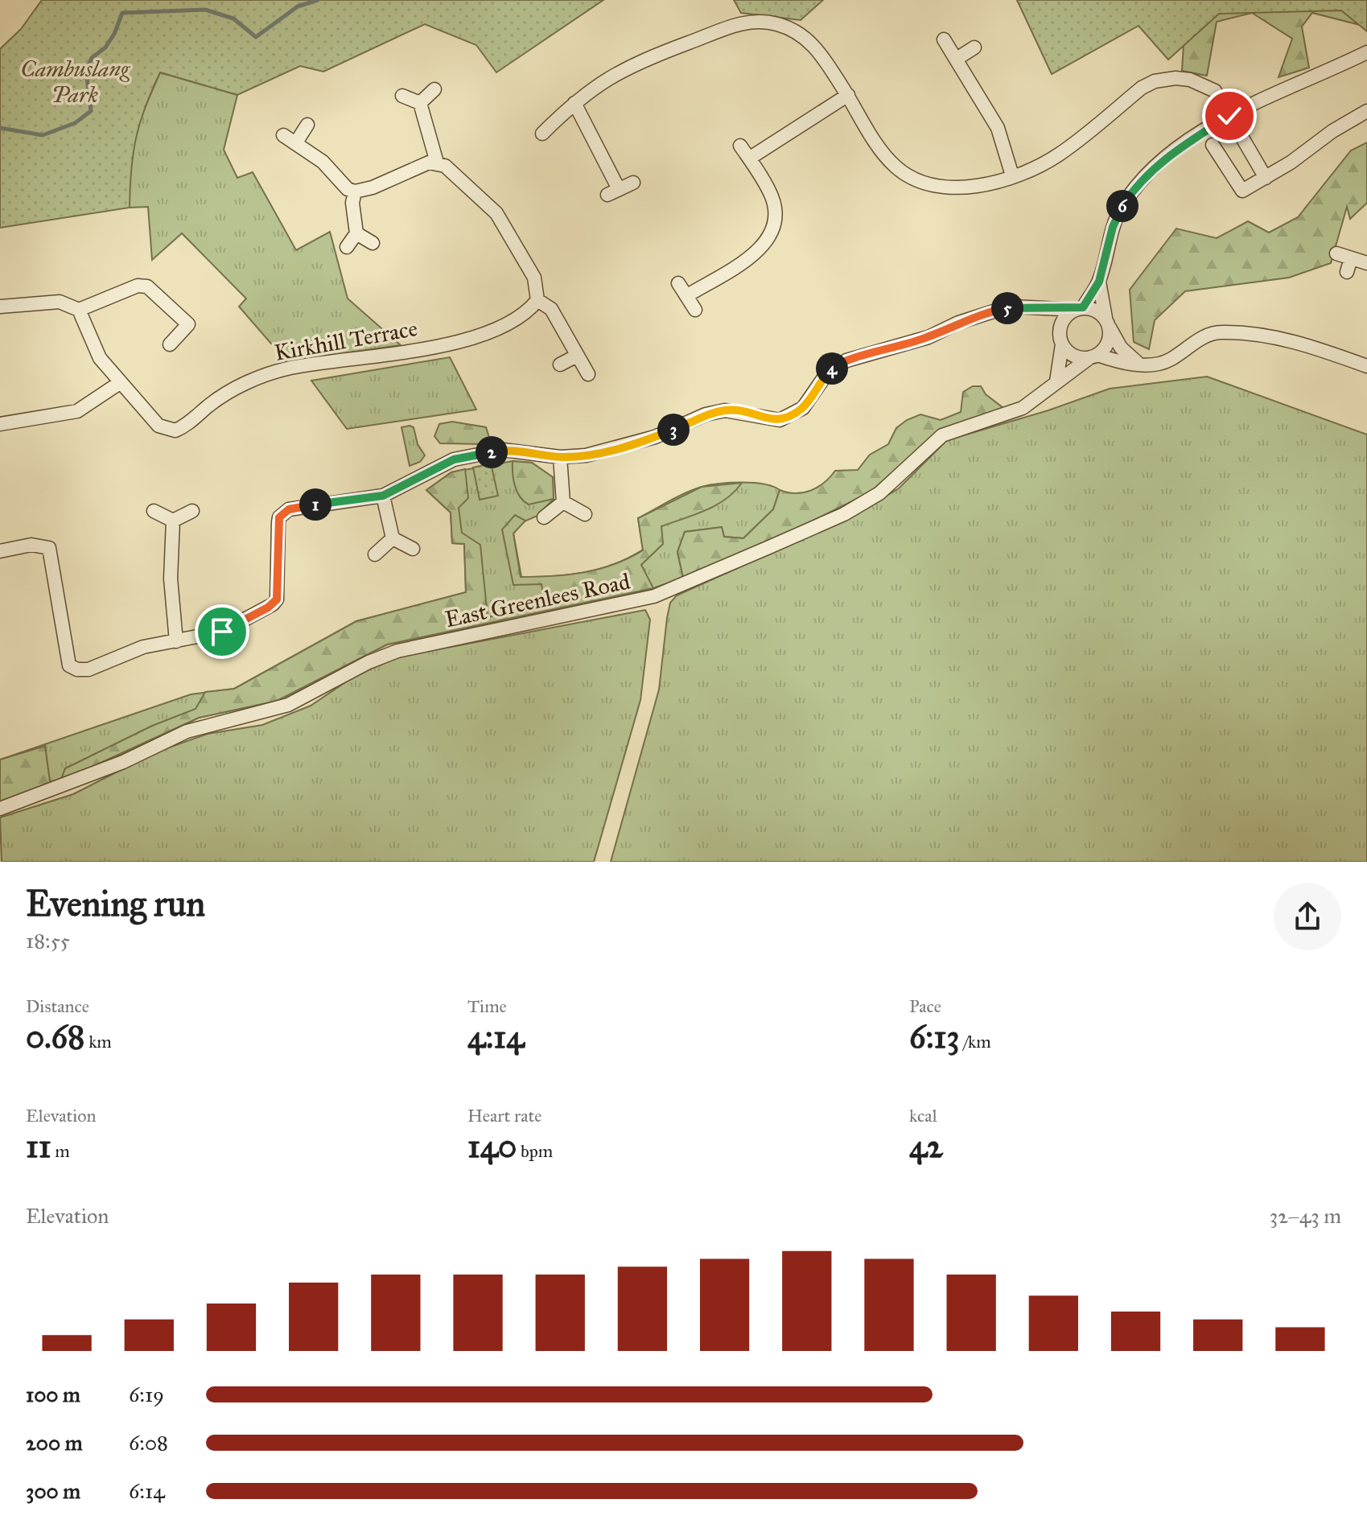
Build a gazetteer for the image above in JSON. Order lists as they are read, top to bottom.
{
  "streets": {
    "street": ["Kirkhill Terrace", "East Greenlees Road"]
  },
  "parks": ["Cambuslang Park"],
  "page": {
    "pins": [
      "6",
      "5",
      "4",
      "3",
      "2",
      "1"
    ],
    "heading": ["Evening run", "18:55"],
    "stats": [
      ["Distance", "0.68 km"],
      ["Time", "4:14"],
      ["Pace", "6:13 /km"],
      ["Elevation", "11 m"],
      ["Heart rate", "140 bpm"],
      ["kcal", "42"]
    ],
    "chart": ["Elevation", "32–43 m"],
    "list": [
      {
        "name": "100 m",
        "note": "6:19"
      },
      {
        "name": "200 m",
        "note": "6:08"
      },
      {
        "name": "300 m",
        "note": "6:14"
      }
    ]
  }
}
